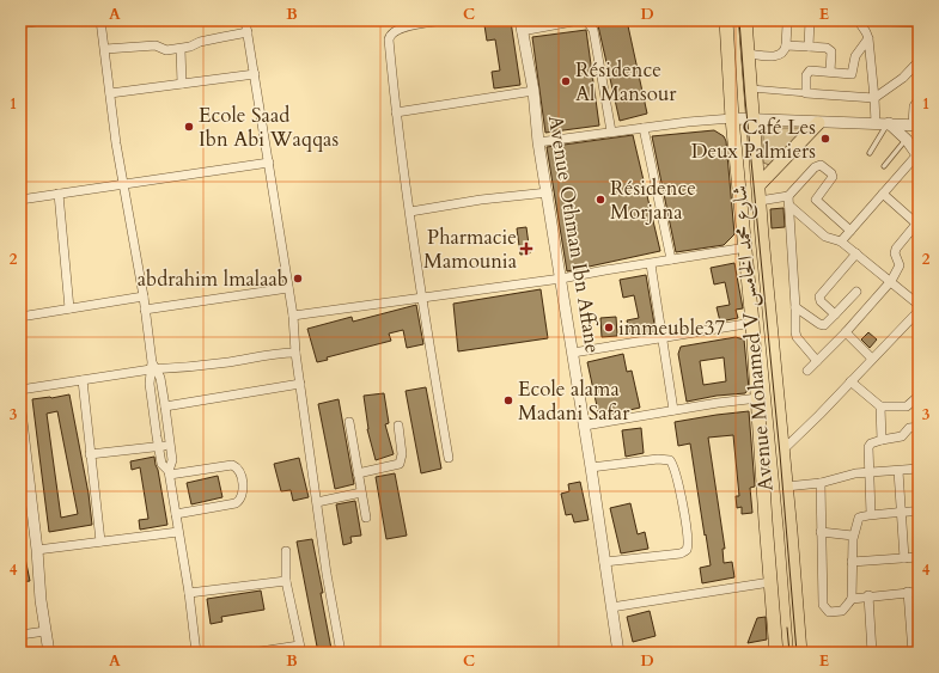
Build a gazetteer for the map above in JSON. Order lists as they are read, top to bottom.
{
  "streets": {
    "main road": ["Avenue Mohamed V شارع محمد الخامس"],
    "street": ["Avenue Othman Ibn Affane"]
  },
  "places": {
    "other": [
      "Résidence Al Mansour",
      "Ecole Saad Ibn Abi Waqqas",
      "Café Les Deux Palmiers",
      "Résidence Morjana",
      "abdrahim lmalaab",
      "immeuble37",
      "Ecole alama Madani Safar"
    ],
    "health": ["Pharmacie Mamounia"]
  },
  "grid": {
    "columns": [
      "A",
      "B",
      "C",
      "D",
      "E"
    ],
    "rows": [
      "1",
      "2",
      "3",
      "4"
    ]
  }
}
